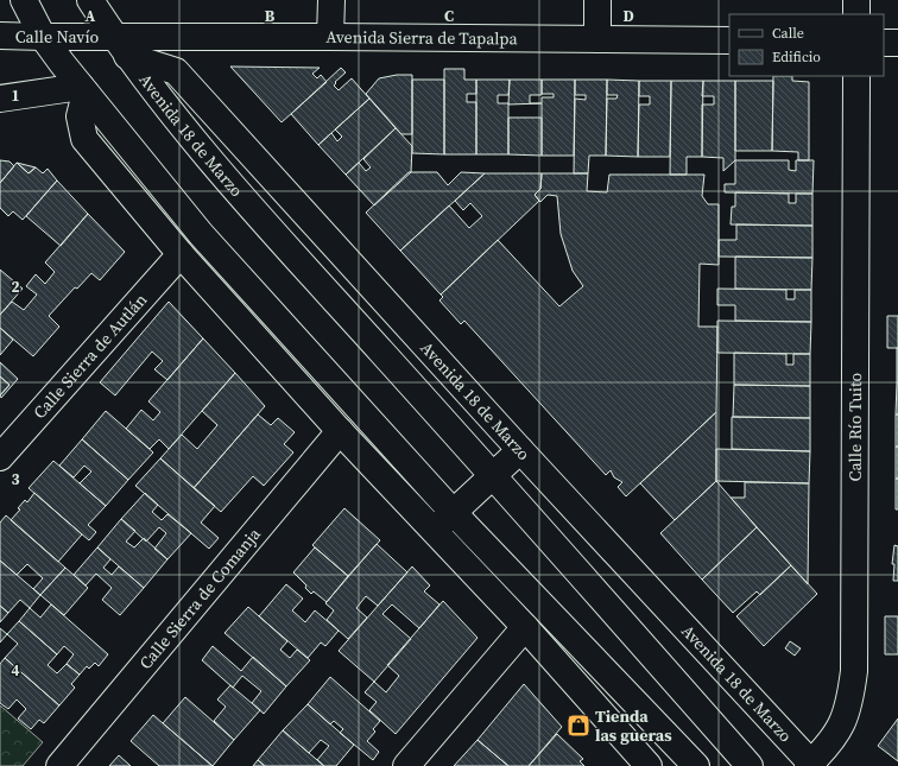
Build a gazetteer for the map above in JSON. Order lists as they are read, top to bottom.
{
  "streets": {
    "street": [
      "Calle Navío",
      "Avenida Sierra de Tapalpa",
      "Avenida 18 de Marzo",
      "Calle Sierra de Autlán",
      "Calle Río Tuito",
      "Calle Sierra de Comanja"
    ]
  },
  "crossings": [
    ["Calle Navío", "Avenida Sierra de Tapalpa"],
    ["Calle Navío", "Avenida 18 de Marzo"],
    ["Avenida Sierra de Tapalpa", "Avenida 18 de Marzo"],
    ["Avenida 18 de Marzo", "Calle Río Tuito"]
  ],
  "places": {
    "shop": ["Tienda las gueras"]
  },
  "legend": ["Calle", "Edificio"],
  "grid": {
    "columns": [
      "A",
      "B",
      "C",
      "D"
    ],
    "rows": [
      "1",
      "2",
      "3",
      "4"
    ]
  }
}
